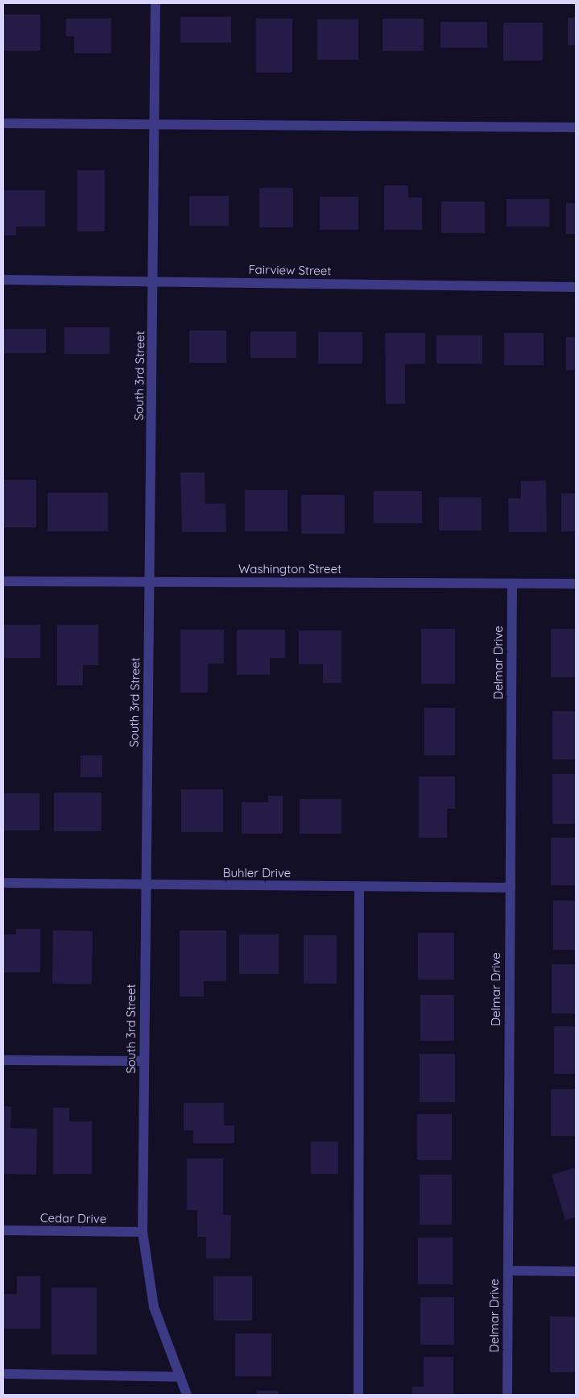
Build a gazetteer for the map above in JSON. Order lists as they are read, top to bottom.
{
  "streets": {
    "street": [
      "Fairview Street",
      "South 3rd Street",
      "Washington Street",
      "Delmar Drive",
      "Buhler Drive",
      "Cedar Drive"
    ]
  },
  "crossings": [
    ["Fairview Street", "South 3rd Street"],
    ["South 3rd Street", "Washington Street"],
    ["South 3rd Street", "Buhler Drive"],
    ["South 3rd Street", "Cedar Drive"],
    ["Washington Street", "Delmar Drive"],
    ["Delmar Drive", "Buhler Drive"]
  ]
}
